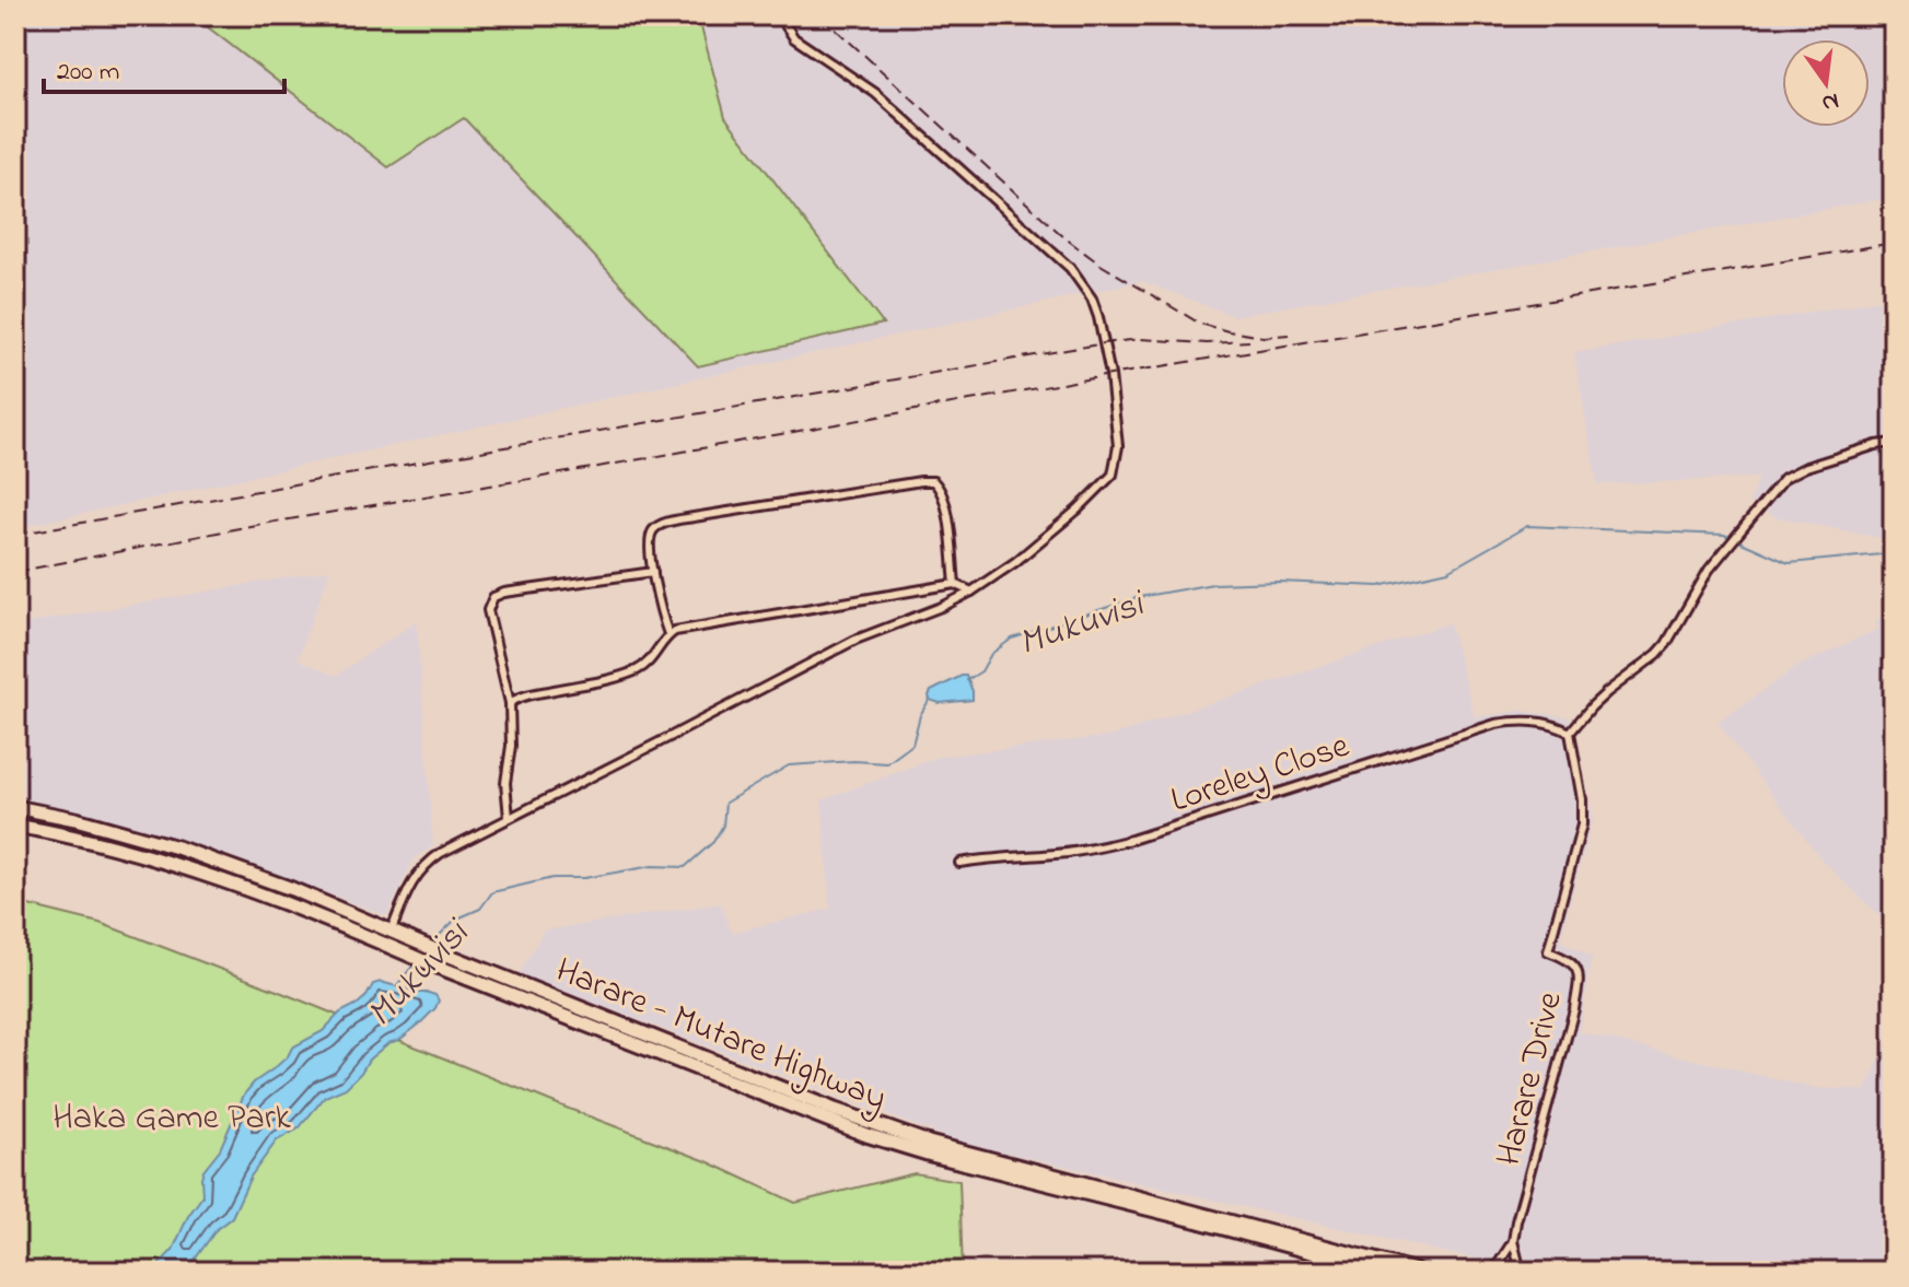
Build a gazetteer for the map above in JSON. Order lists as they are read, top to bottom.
{
  "streets": {
    "highway": ["Harare - Mutare Highway"],
    "street": ["Loreley Close", "Harare Drive"]
  },
  "crossings": [
    ["Loreley Close", "Harare Drive"]
  ],
  "water": ["Mukuvisi"],
  "parks": ["Haka Game Park"],
  "scale_bar": "200 m",
  "north": "bottom"
}
